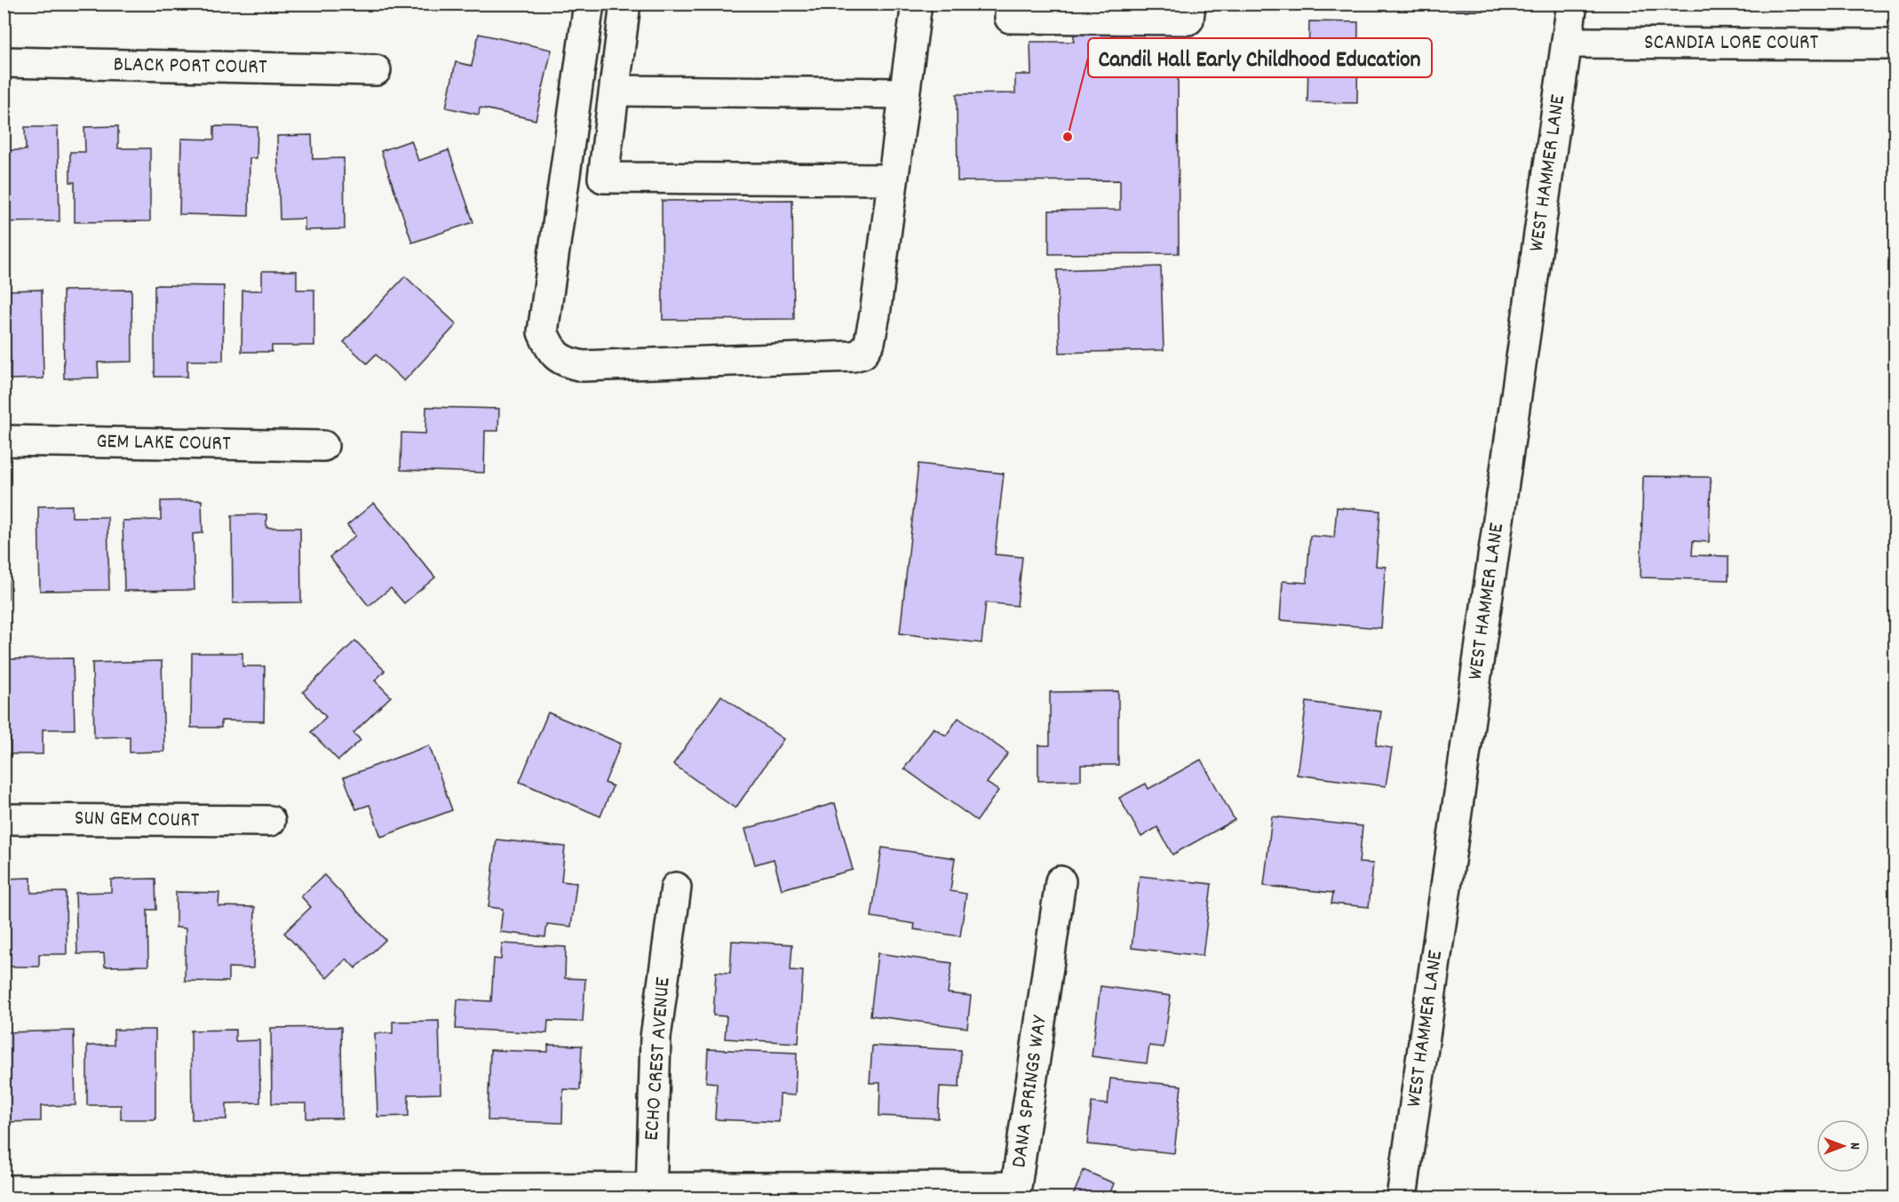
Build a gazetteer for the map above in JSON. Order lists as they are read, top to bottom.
{
  "streets": {
    "street": [
      "SCANDIA LORE COURT",
      "BLACK PORT COURT",
      "WEST HAMMER LANE",
      "GEM LAKE COURT",
      "SUN GEM COURT",
      "ECHO CREST AVENUE",
      "DANA SPRINGS WAY"
    ]
  },
  "crossings": [
    ["SCANDIA LORE COURT", "WEST HAMMER LANE"],
    ["ECHO CREST AVENUE", "DANA SPRINGS WAY"]
  ],
  "places": ["Candil Hall Early Childhood Education"],
  "north": "right"
}
